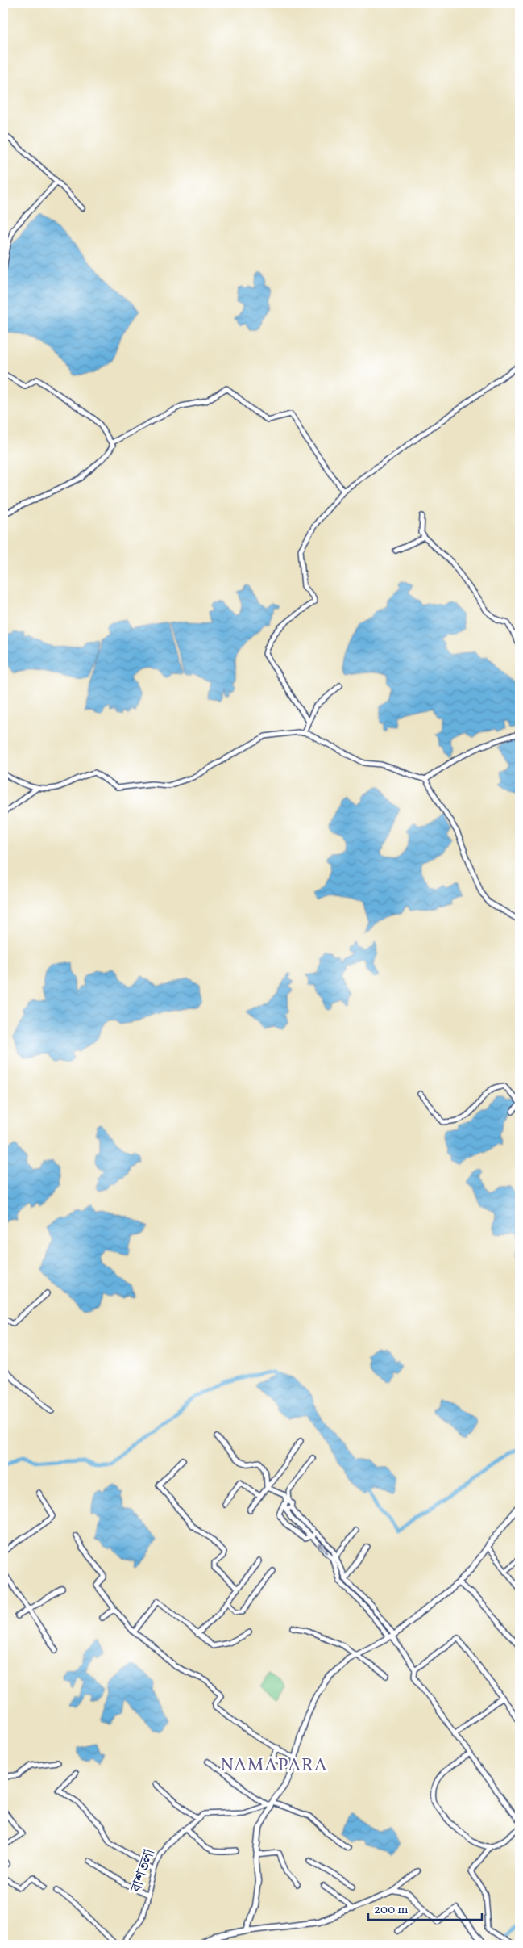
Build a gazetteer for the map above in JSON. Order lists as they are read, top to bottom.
{
  "streets": {
    "street": ["বাশতলা"]
  },
  "districts": ["NAMAPARA"],
  "scale_bar": "200 m"
}
